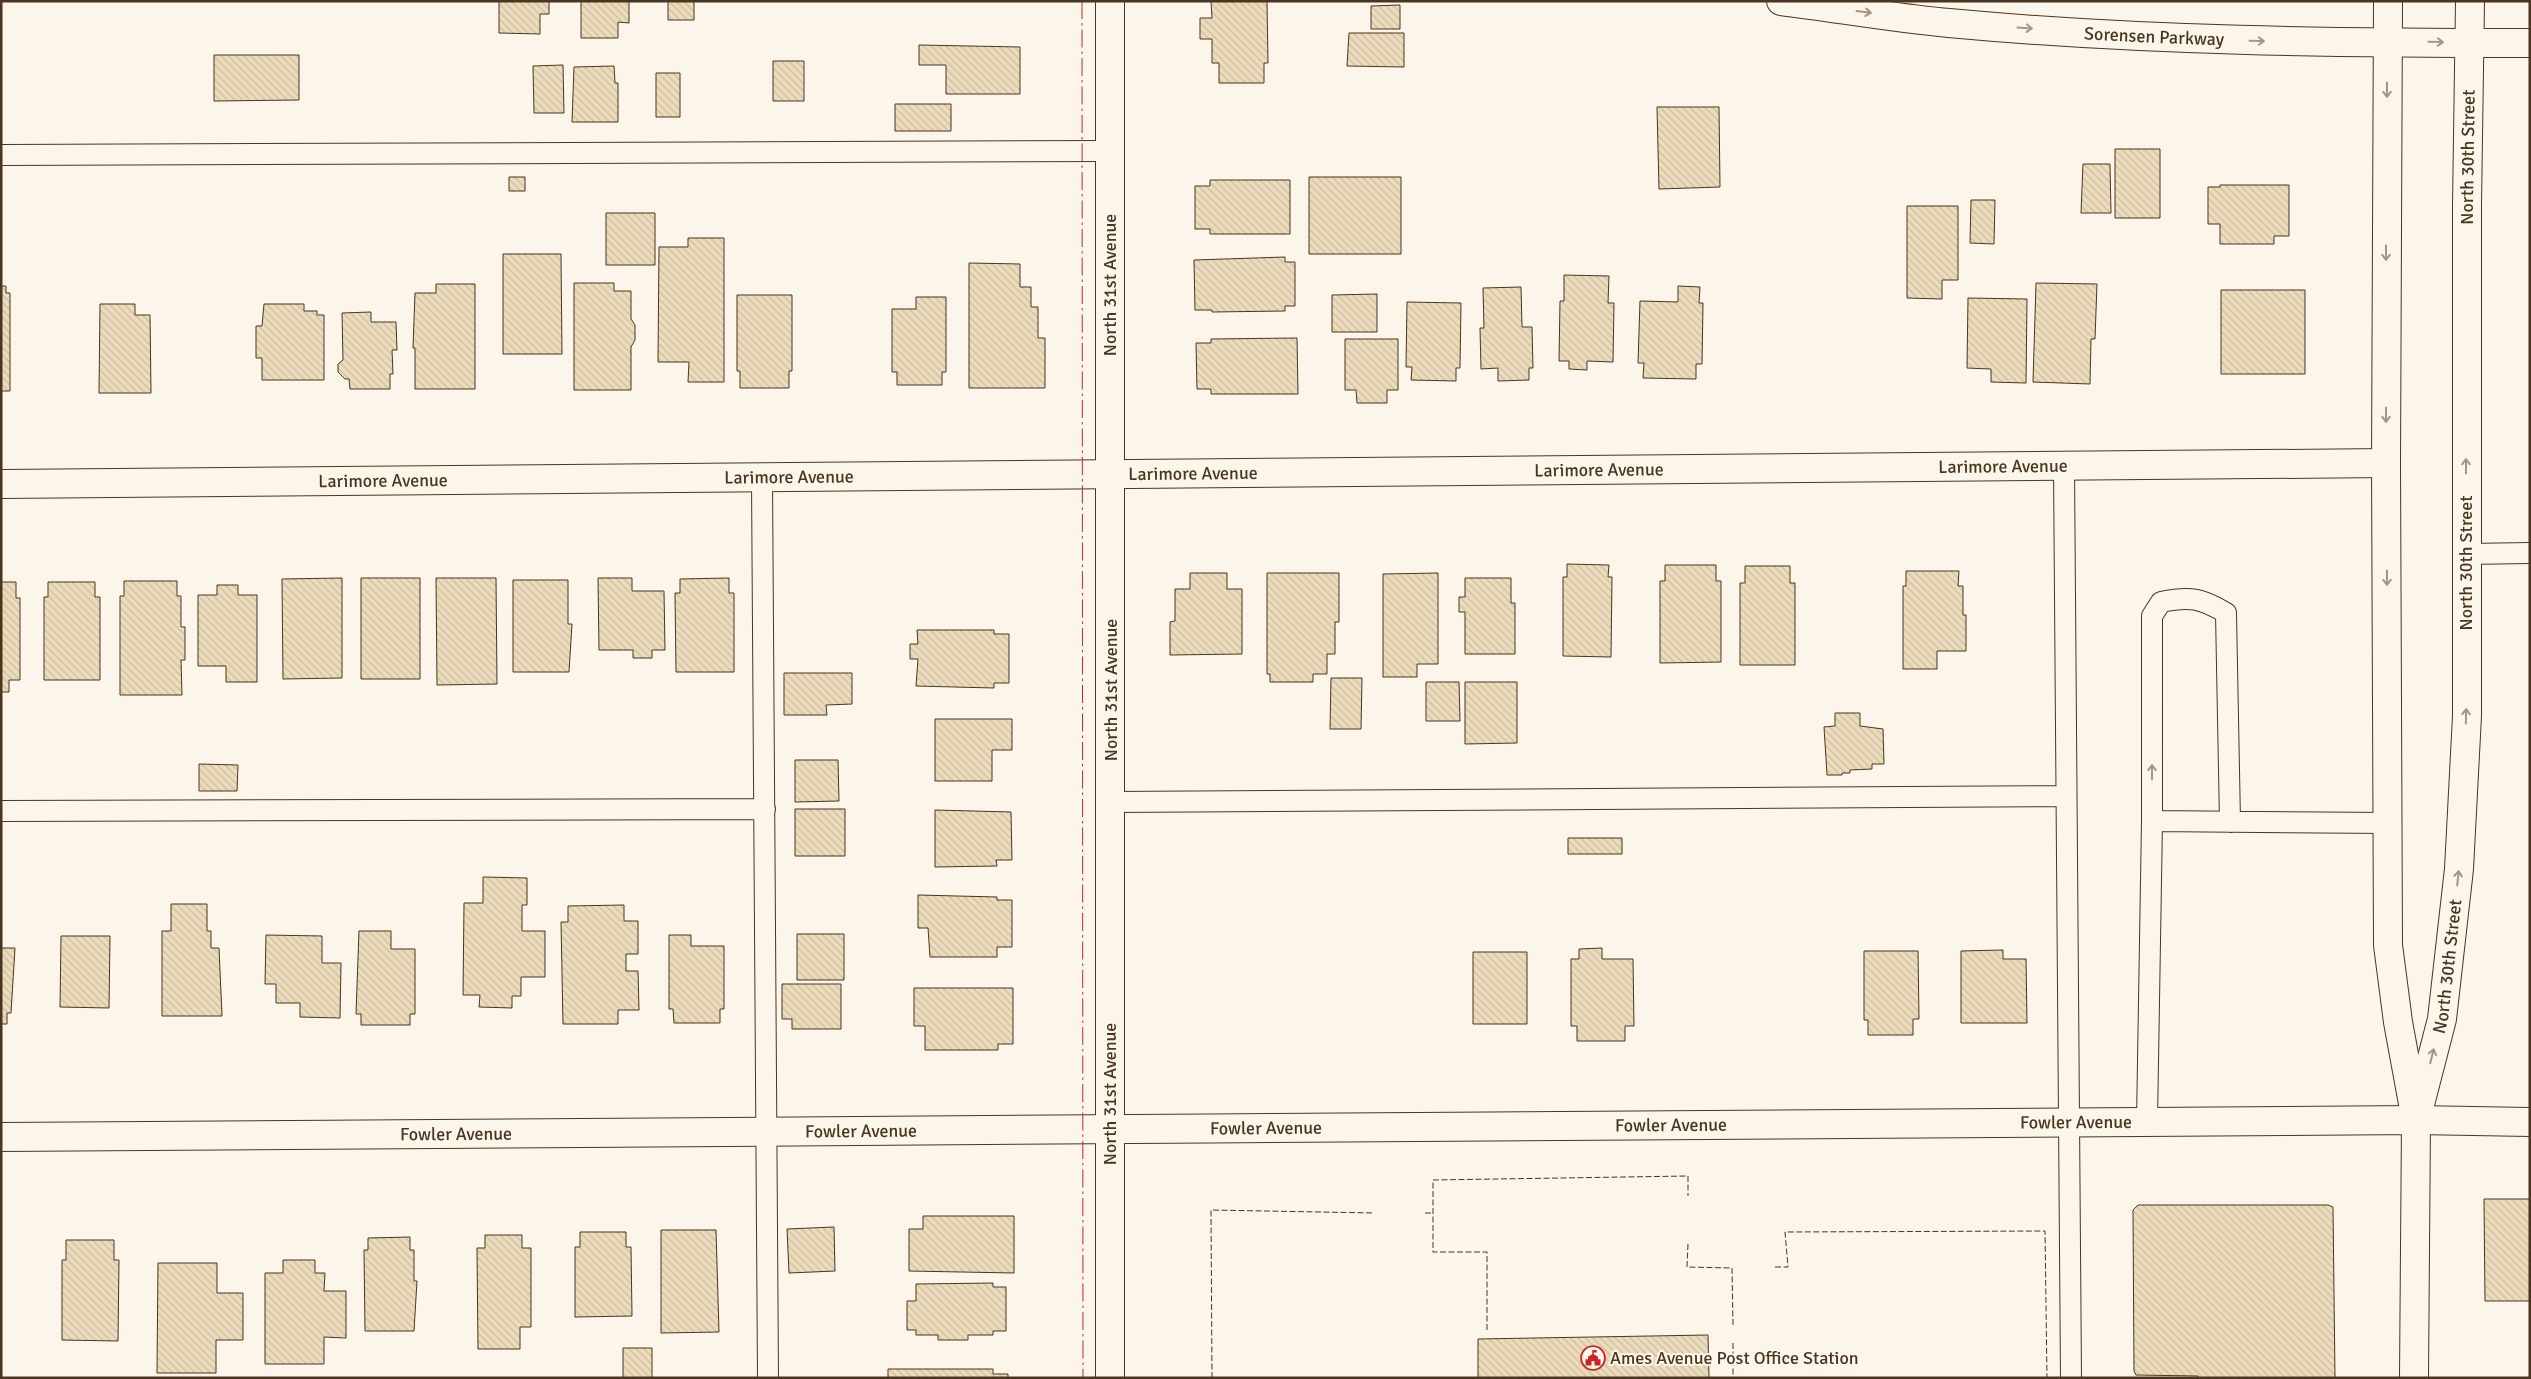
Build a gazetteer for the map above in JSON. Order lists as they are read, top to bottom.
{
  "streets": {
    "street": [
      "Sorensen Parkway",
      "North 30th Street",
      "North 31st Avenue",
      "Larimore Avenue",
      "Fowler Avenue"
    ]
  },
  "crossings": [
    ["Sorensen Parkway", "North 30th Street"],
    ["North 30th Street", "Larimore Avenue"],
    ["North 30th Street", "Fowler Avenue"],
    ["North 31st Avenue", "Larimore Avenue"],
    ["North 31st Avenue", "Fowler Avenue"]
  ],
  "one_way": ["Sorensen Parkway"],
  "places": {
    "public building": ["Ames Avenue Post Office Station"]
  }
}
